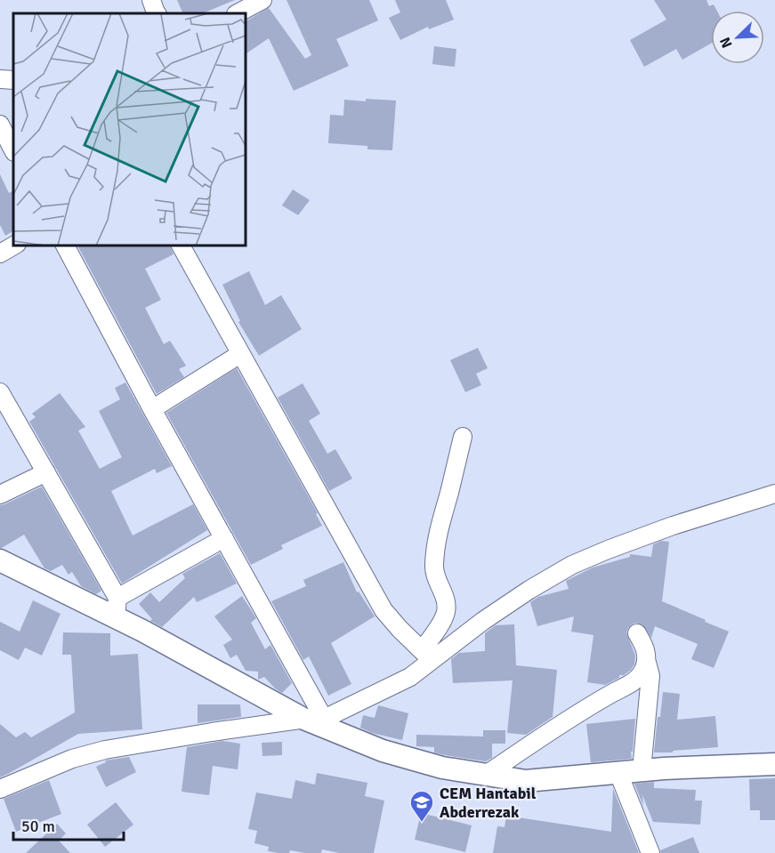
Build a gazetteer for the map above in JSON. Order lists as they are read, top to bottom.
{
  "places": {
    "school or university": ["CEM Hantabil Abderrezak"]
  },
  "scale_bar": "50 m",
  "north": "bottom left"
}
